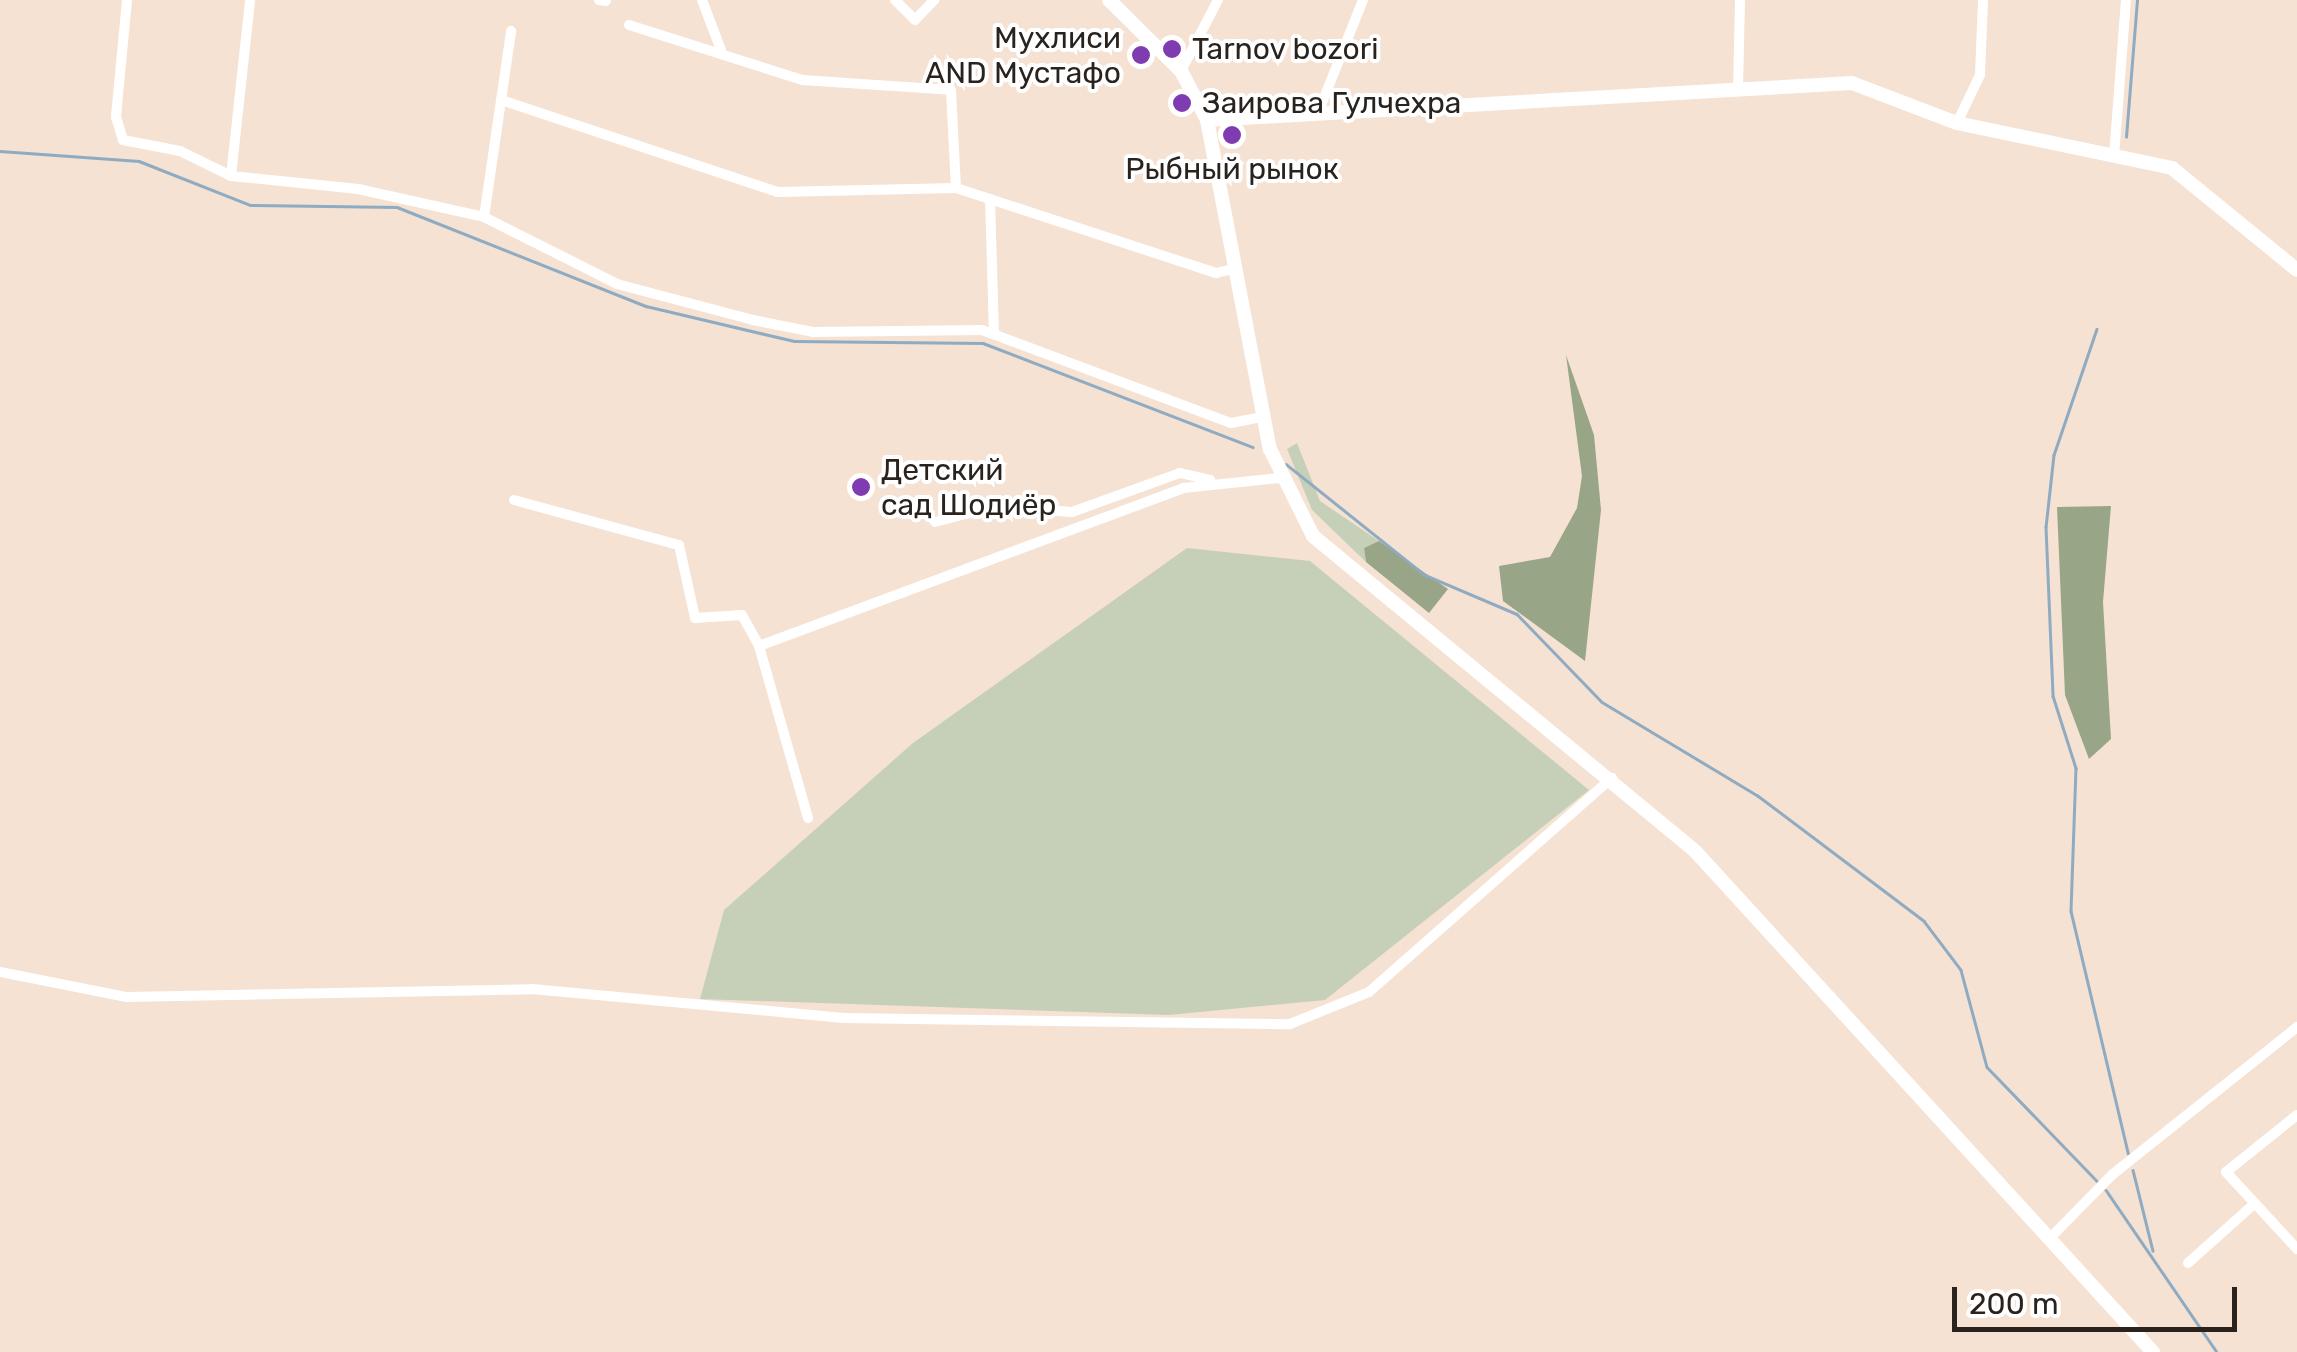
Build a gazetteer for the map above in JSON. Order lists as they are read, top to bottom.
{
  "places": [
    "Tarnov bozori",
    "Мухлиси AND Мустафо",
    "Заирова Гулчехра",
    "Рыбный рынок",
    "Детский сад Шодиёр"
  ],
  "scale_bar": "200 m"
}
